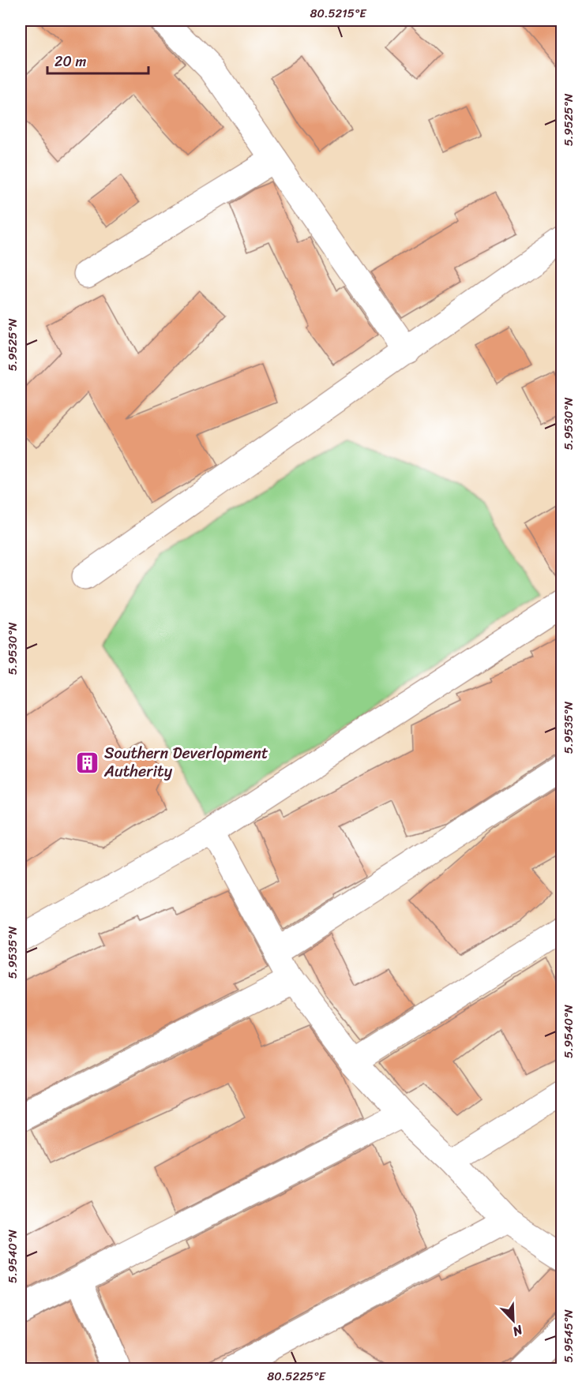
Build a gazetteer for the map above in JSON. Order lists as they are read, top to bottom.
{
  "places": {
    "building": ["Southern Deverlopment Autherity"]
  },
  "scale_bar": "20 m",
  "north": "bottom right",
  "coordinates": [
    "80.5215°E",
    "5.9525°N",
    "5.9530°N",
    "5.9535°N",
    "5.9540°N",
    "5.9545°N",
    "80.5225°E"
  ]
}
